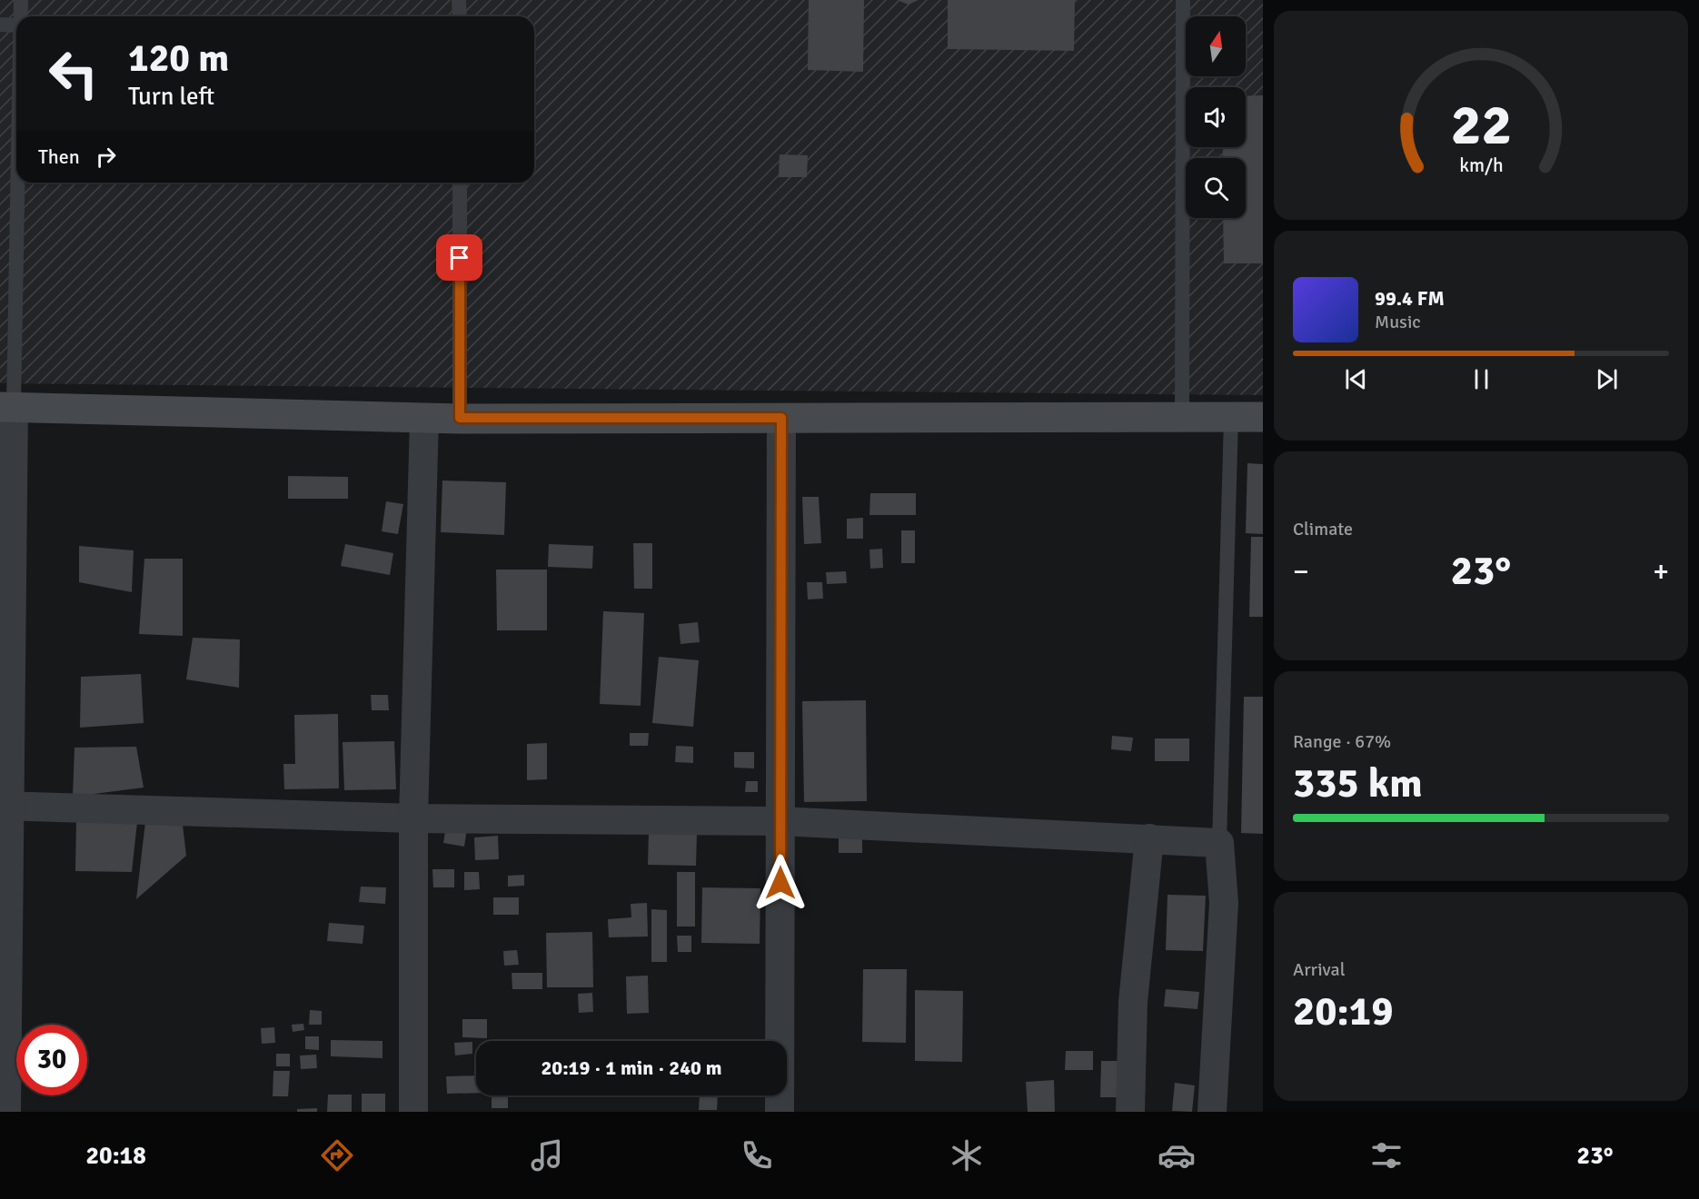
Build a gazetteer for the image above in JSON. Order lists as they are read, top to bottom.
{
  "north": "top",
  "page": {
    "turn": ["120 m", "Turn left"],
    "then": "Then",
    "song": ["99.4 FM", "Music"],
    "tile": [
      "Climate",
      ["Range · 67%", "335 km"],
      ["Arrival", "20:19"]
    ],
    "heat": ["−", "23°", "+"],
    "limit": "30",
    "trip": "20:19 · 1 min · 240 m",
    "tabs": ["20:18", "23°"],
    "gauge": ["22", "km/h"]
  }
}
